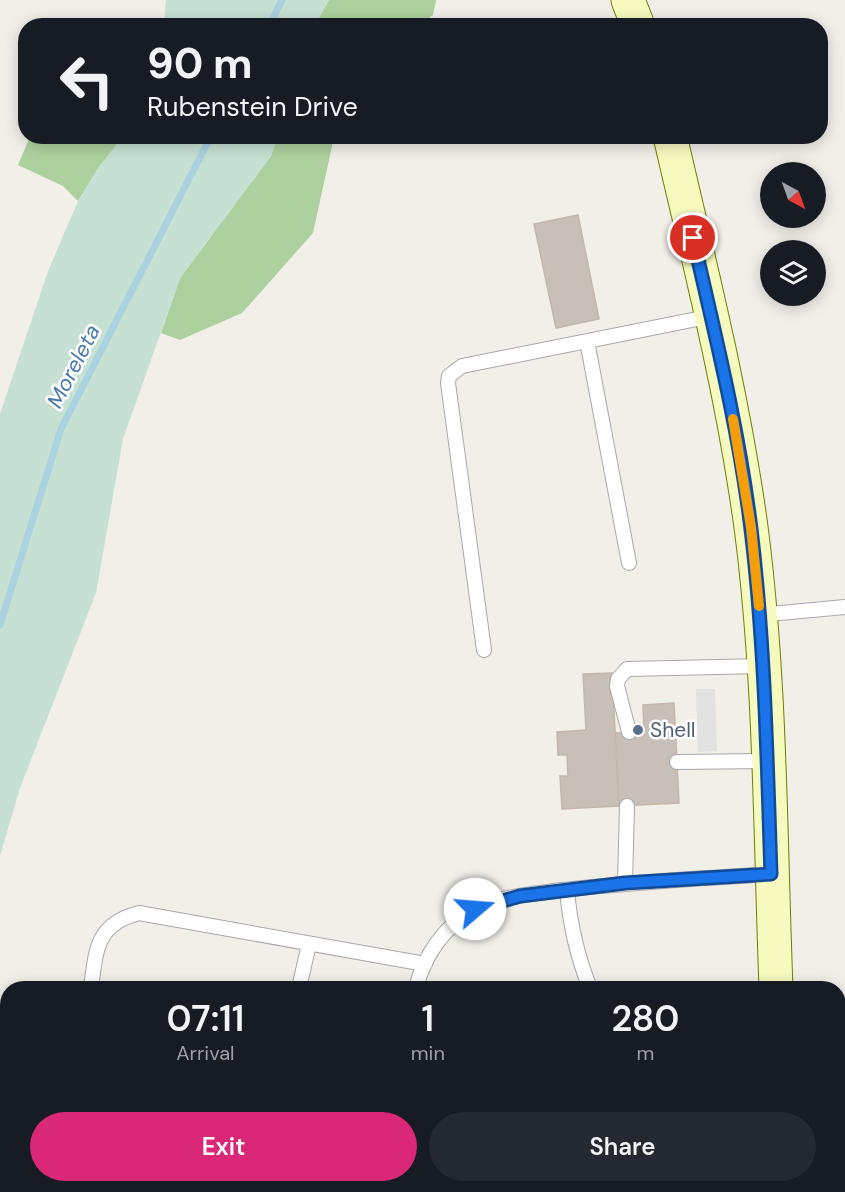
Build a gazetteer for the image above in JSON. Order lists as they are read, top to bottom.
{
  "water": ["Moreleta"],
  "places": ["Shell"],
  "north": "bottom right",
  "page": {
    "turn": ["90 m", "Rubenstein Drive"],
    "eta": [
      "07:11",
      "Arrival",
      "1",
      "min",
      "280",
      "m"
    ],
    "buttons": ["Exit", "Share"]
  }
}
